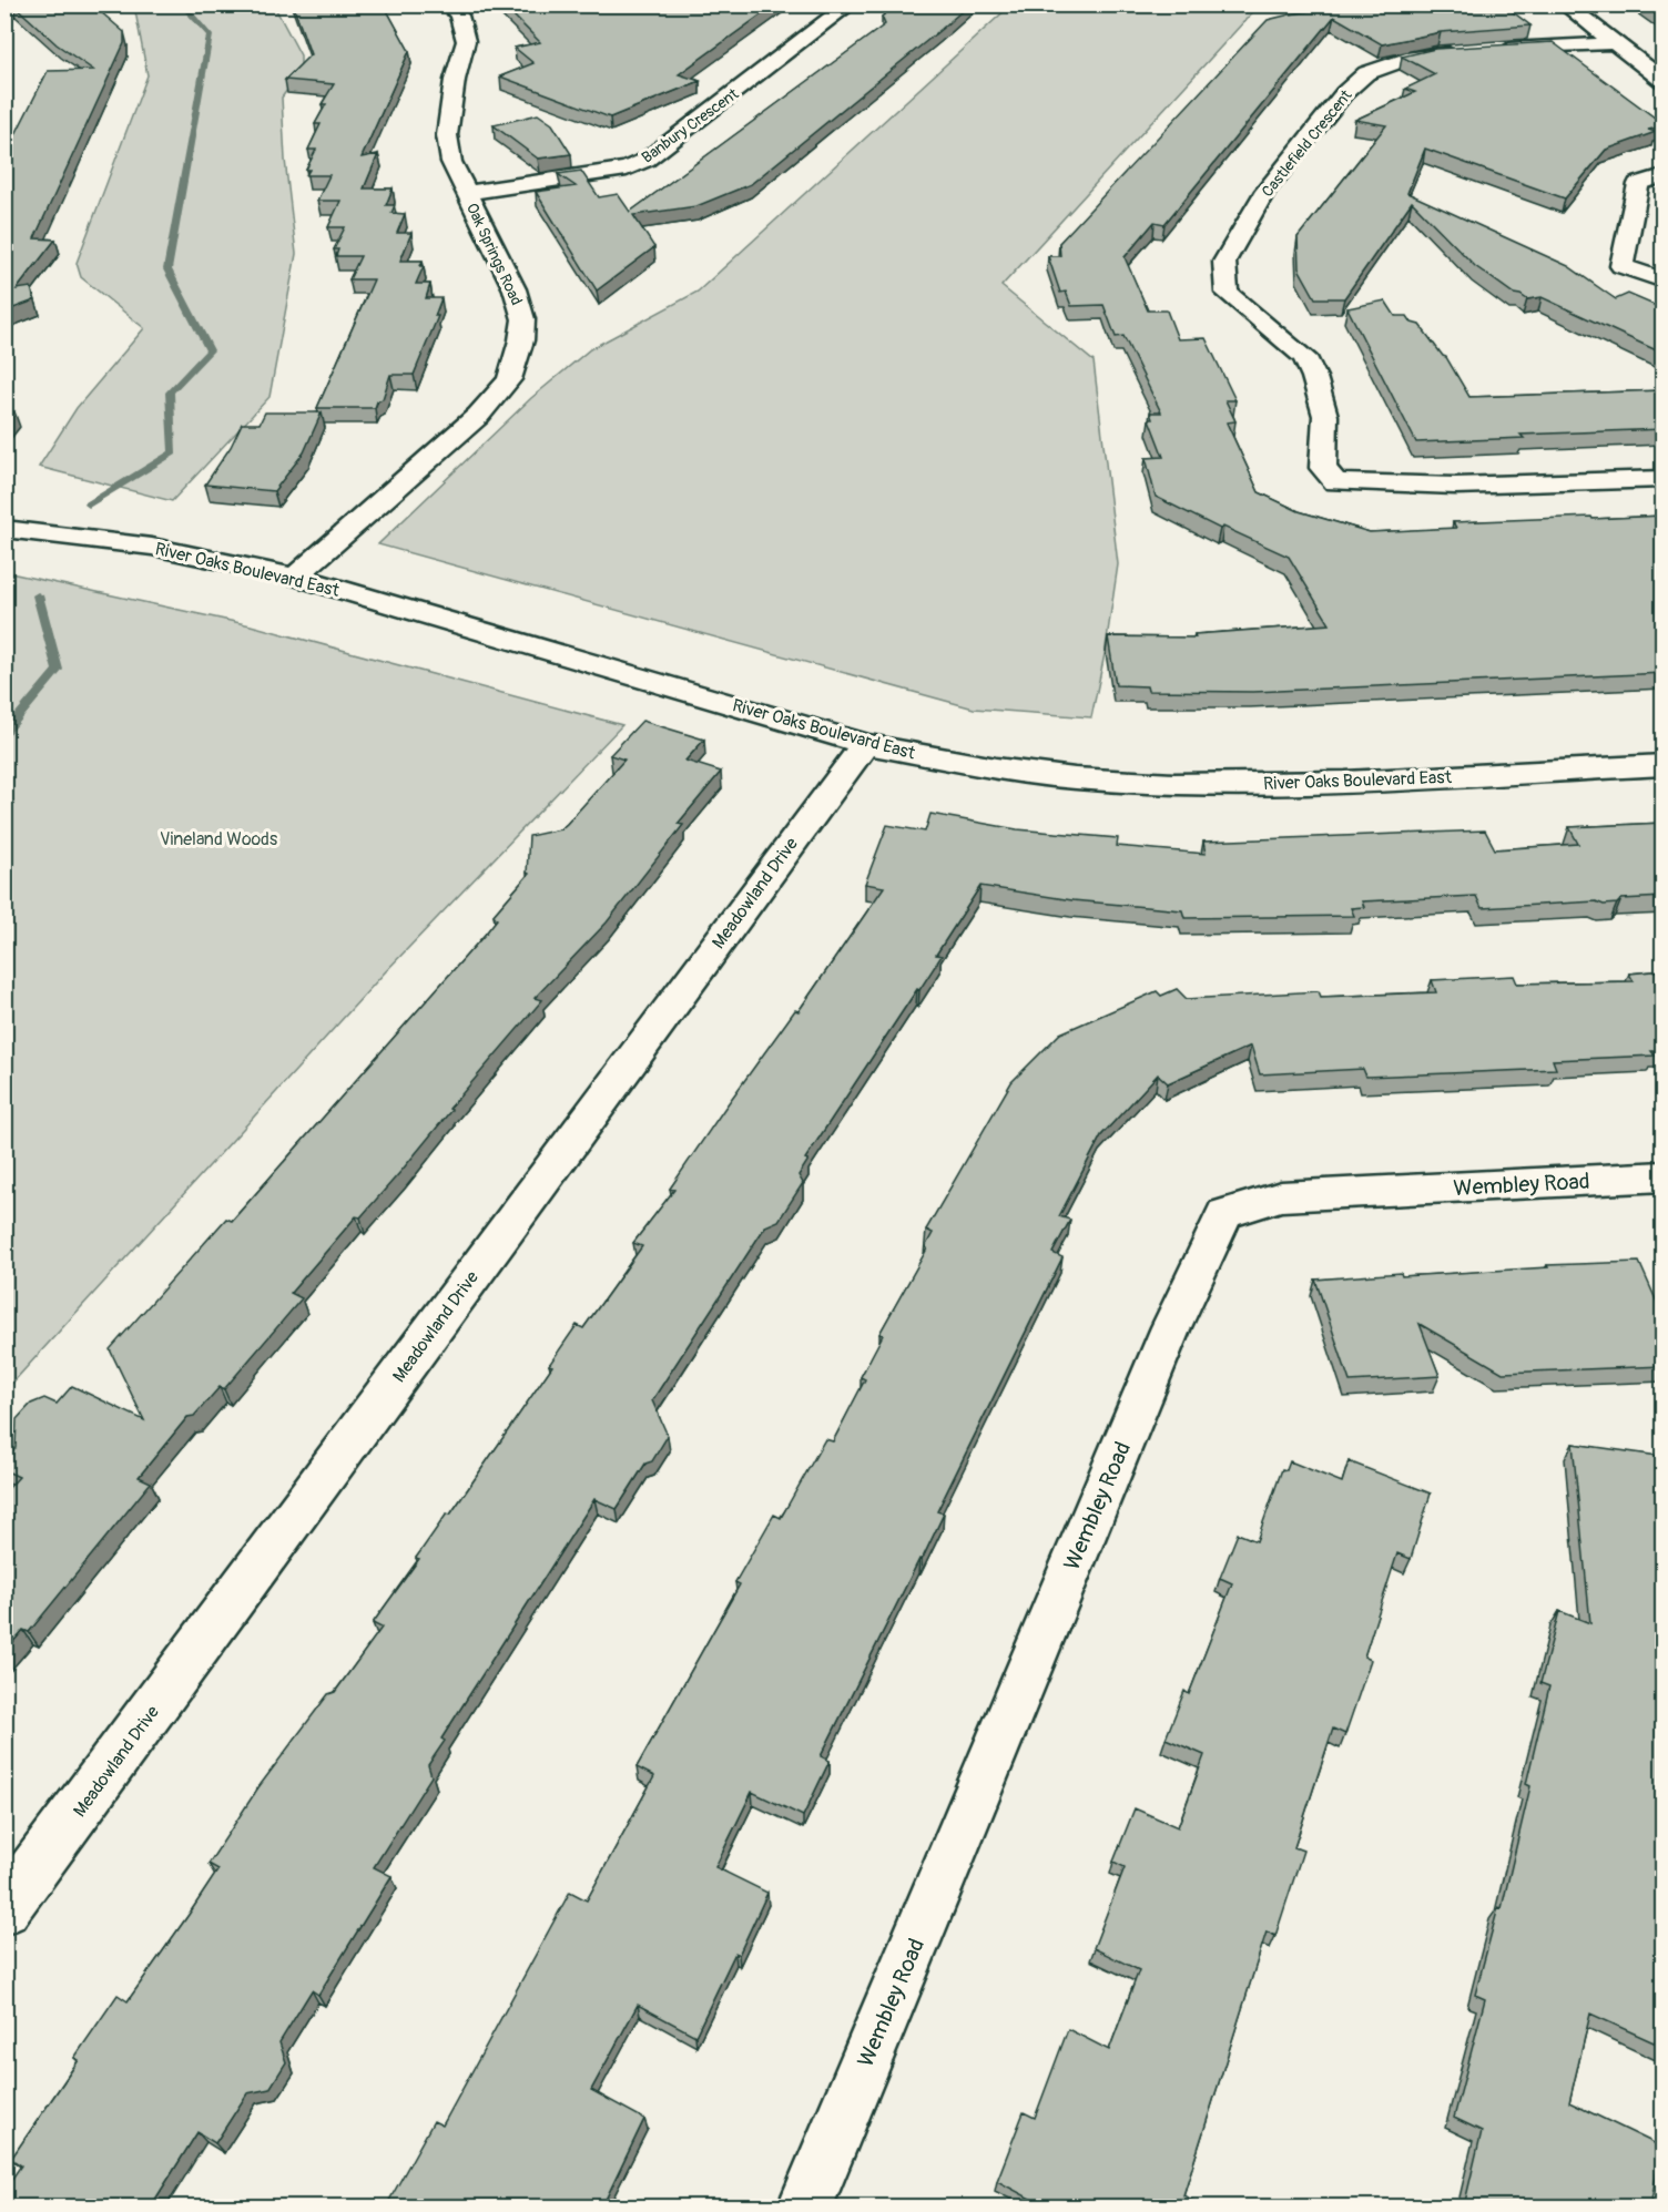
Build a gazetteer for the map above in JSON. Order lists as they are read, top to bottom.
{
  "streets": {
    "street": [
      "Banbury Crescent",
      "Castlefield Crescent",
      "Oak Springs Road",
      "River Oaks Boulevard East",
      "Meadowland Drive",
      "Wembley Road"
    ]
  },
  "crossings": [
    ["Banbury Crescent", "Oak Springs Road"],
    ["Oak Springs Road", "River Oaks Boulevard East"],
    ["River Oaks Boulevard East", "Meadowland Drive"]
  ],
  "parks": ["Vineland Woods"]
}
